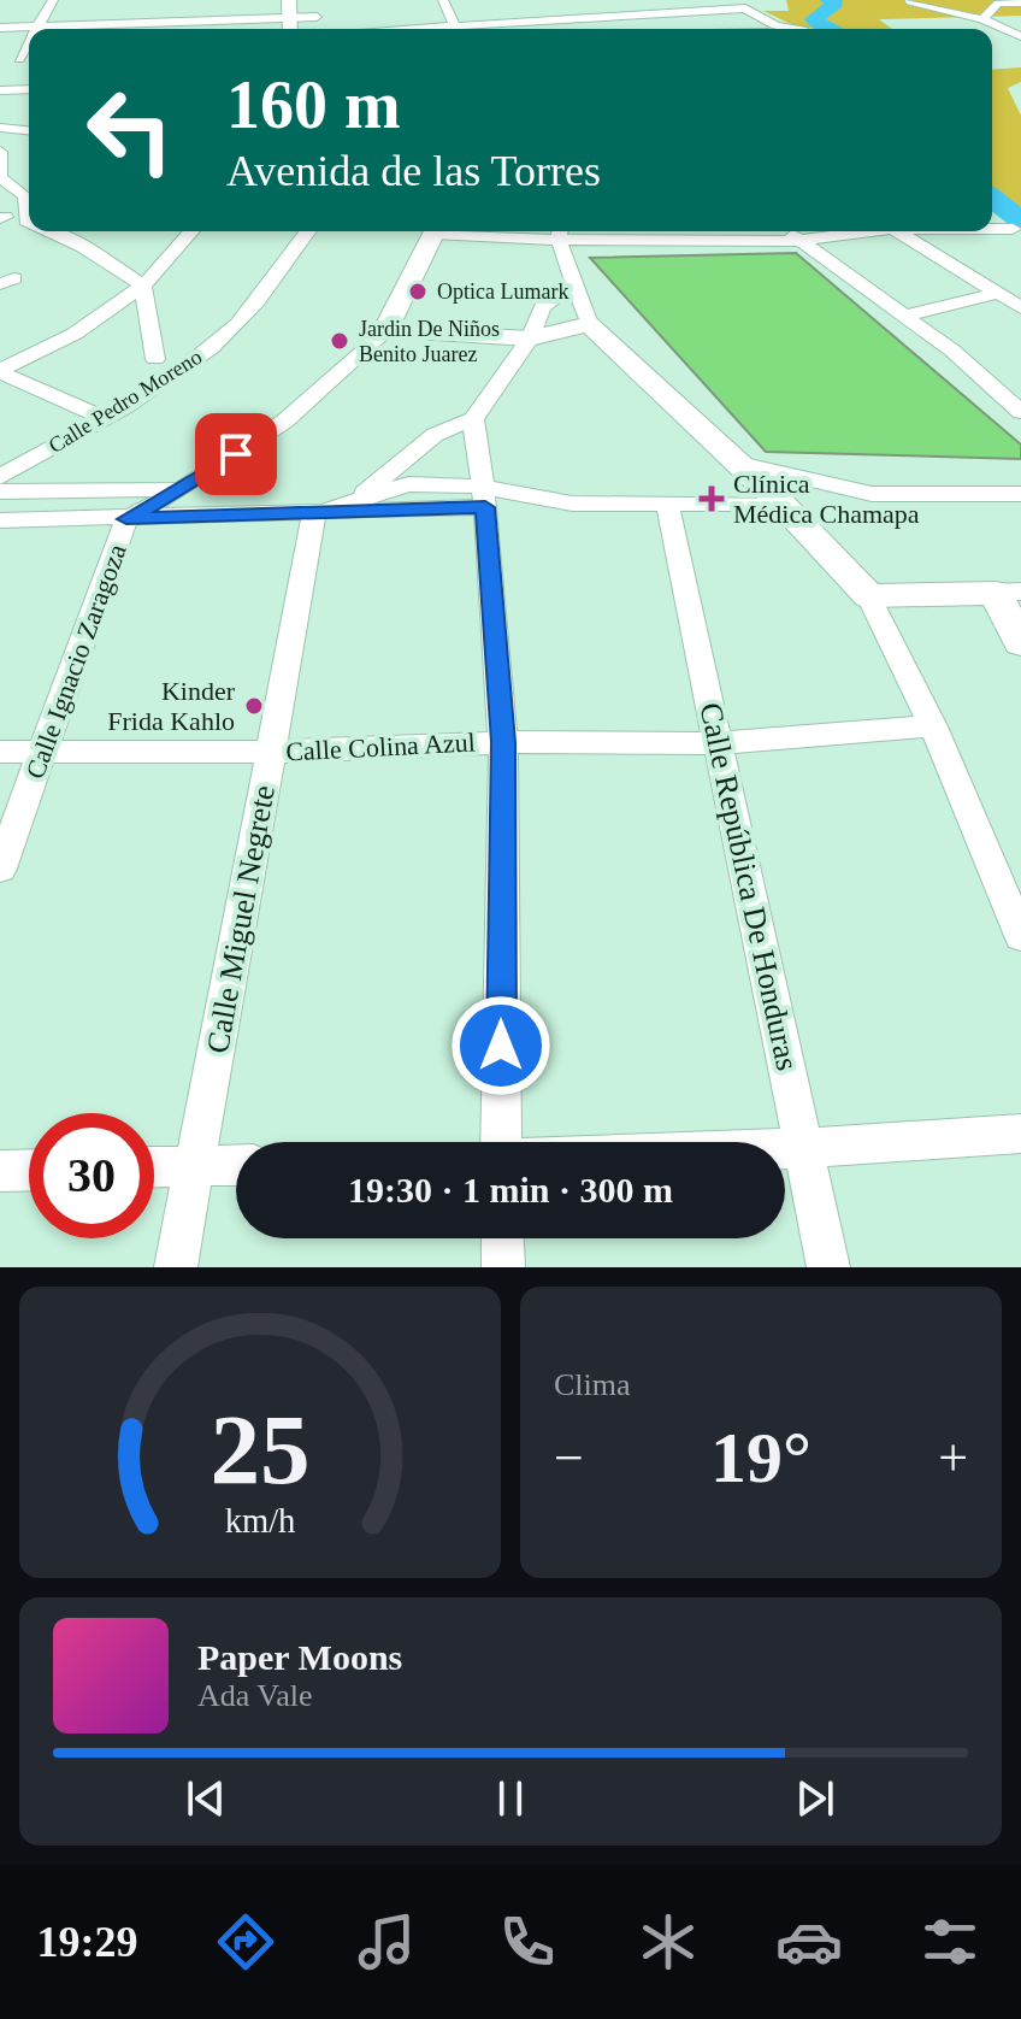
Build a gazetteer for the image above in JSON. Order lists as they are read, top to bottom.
{
  "streets": {
    "street": [
      "Calle Pedro Moreno",
      "Calle Ignacio Zaragoza",
      "Calle Colina Azul",
      "Calle República De Honduras",
      "Calle Miguel Negrete"
    ]
  },
  "crossings": [
    ["Calle Ignacio Zaragoza", "Calle Colina Azul"],
    ["Calle Colina Azul", "Calle República De Honduras"],
    ["Calle Colina Azul", "Calle Miguel Negrete"]
  ],
  "places": {
    "other": ["Optica Lumark", "Jardin De Niños Benito Juarez", "Kinder Frida Kahlo"],
    "health": ["Clínica Médica Chamapa"]
  },
  "page": {
    "turn": ["160 m", "Avenida de las Torres"],
    "limit": "30",
    "trip": "19:30 · 1 min · 300 m",
    "tile": "Clima",
    "heat": ["−", "19°", "+"],
    "song": ["Paper Moons", "Ada Vale"],
    "tabs": "19:29",
    "gauge": ["25", "km/h"]
  }
}
